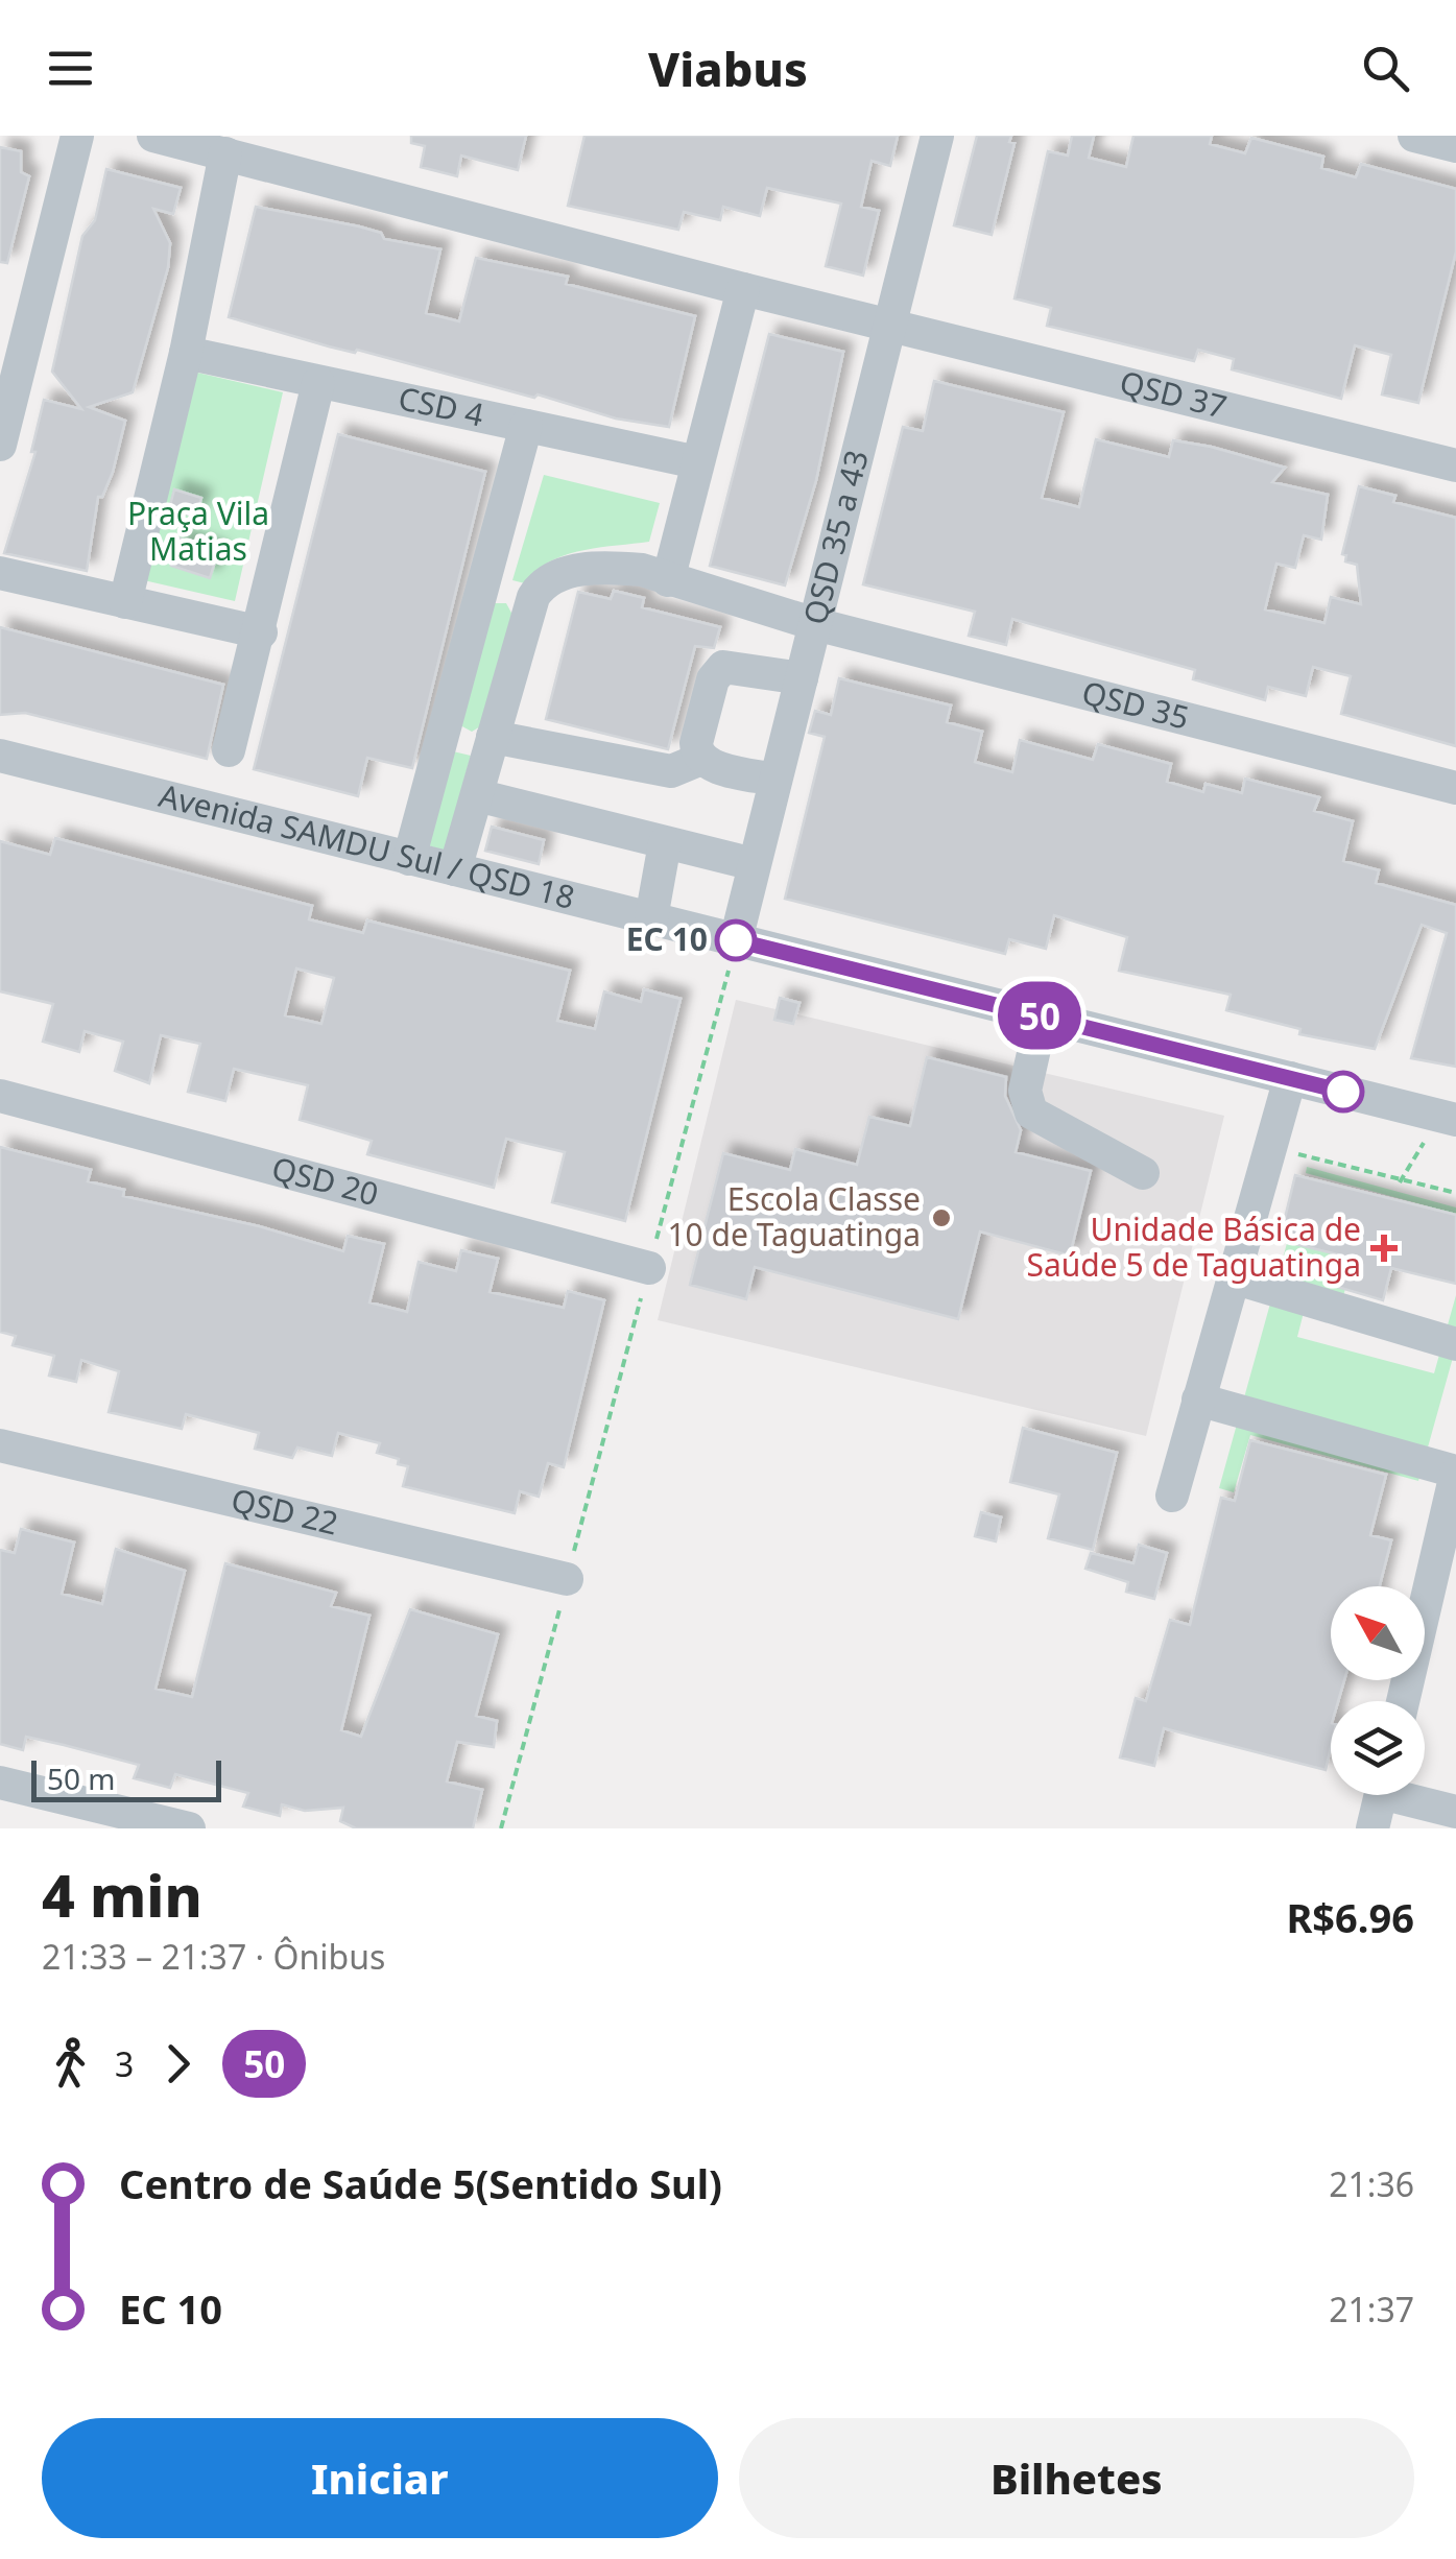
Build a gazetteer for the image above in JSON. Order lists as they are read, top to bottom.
{
  "streets": {
    "street": [
      "QSD 37",
      "CSD 4",
      "QSD 35 a 43",
      "QSD 35",
      "Avenida SAMDU Sul / QSD 18",
      "QSD 20",
      "QSD 22"
    ]
  },
  "crossings": [
    ["QSD 37", "QSD 35 a 43"],
    ["QSD 35 a 43", "QSD 35"],
    ["QSD 35 a 43", "Avenida SAMDU Sul / QSD 18"]
  ],
  "parks": ["Praça Vila Matias"],
  "places": {
    "other": ["EC 10", "Escola Classe 10 de Taguatinga"],
    "health": ["Unidade Básica de Saúde 5 de Taguatinga"]
  },
  "lines": ["bus line 50"],
  "scale_bar": "50 m",
  "north": "top left",
  "page": {
    "header": "Viabus",
    "on_map": "50",
    "scale": "50 m",
    "heading": ["4 min", "21:33 – 21:37 · Ônibus", "R$6.96"],
    "legs": ["3", "50"],
    "list": [
      {
        "name": "Centro de Saúde 5(Sentido Sul)",
        "value": "21:36"
      },
      {
        "name": "EC 10",
        "value": "21:37"
      }
    ],
    "buttons": ["Iniciar", "Bilhetes"]
  }
}
